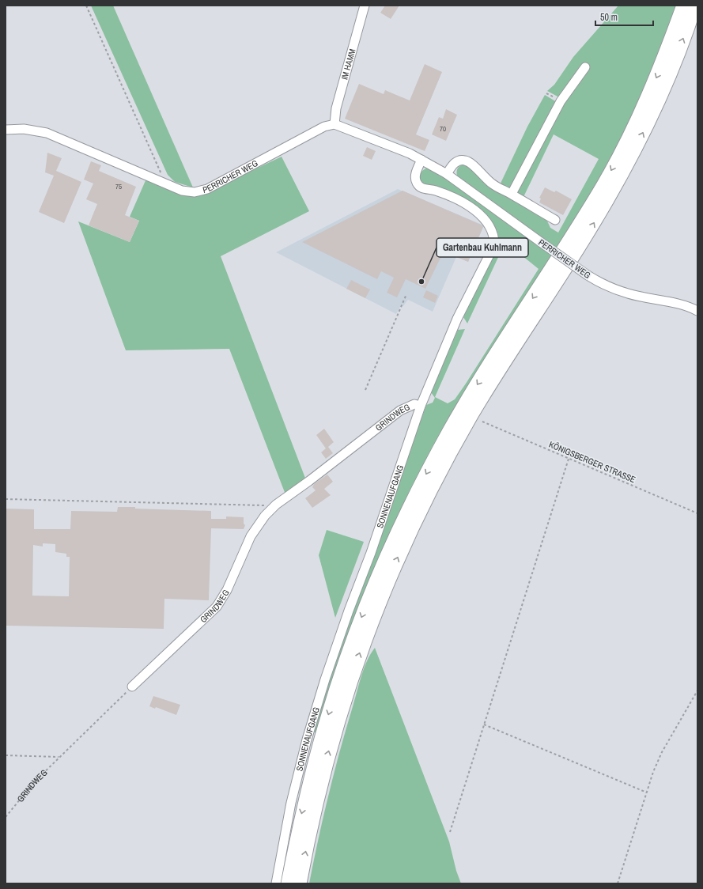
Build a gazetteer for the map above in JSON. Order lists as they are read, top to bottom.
{
  "streets": {
    "street": [
      "IM HAMM",
      "PERRICHER WEG",
      "GRINDWEG",
      "SONNENAUFGANG"
    ],
    "path": ["KÖNIGSBERGER STRASSE"]
  },
  "crossings": [
    ["IM HAMM", "PERRICHER WEG"],
    ["PERRICHER WEG", "SONNENAUFGANG"],
    ["GRINDWEG", "SONNENAUFGANG"]
  ],
  "places": ["Gartenbau Kuhlmann"],
  "house_numbers": ["70", "75"],
  "scale_bar": "50 m"
}
